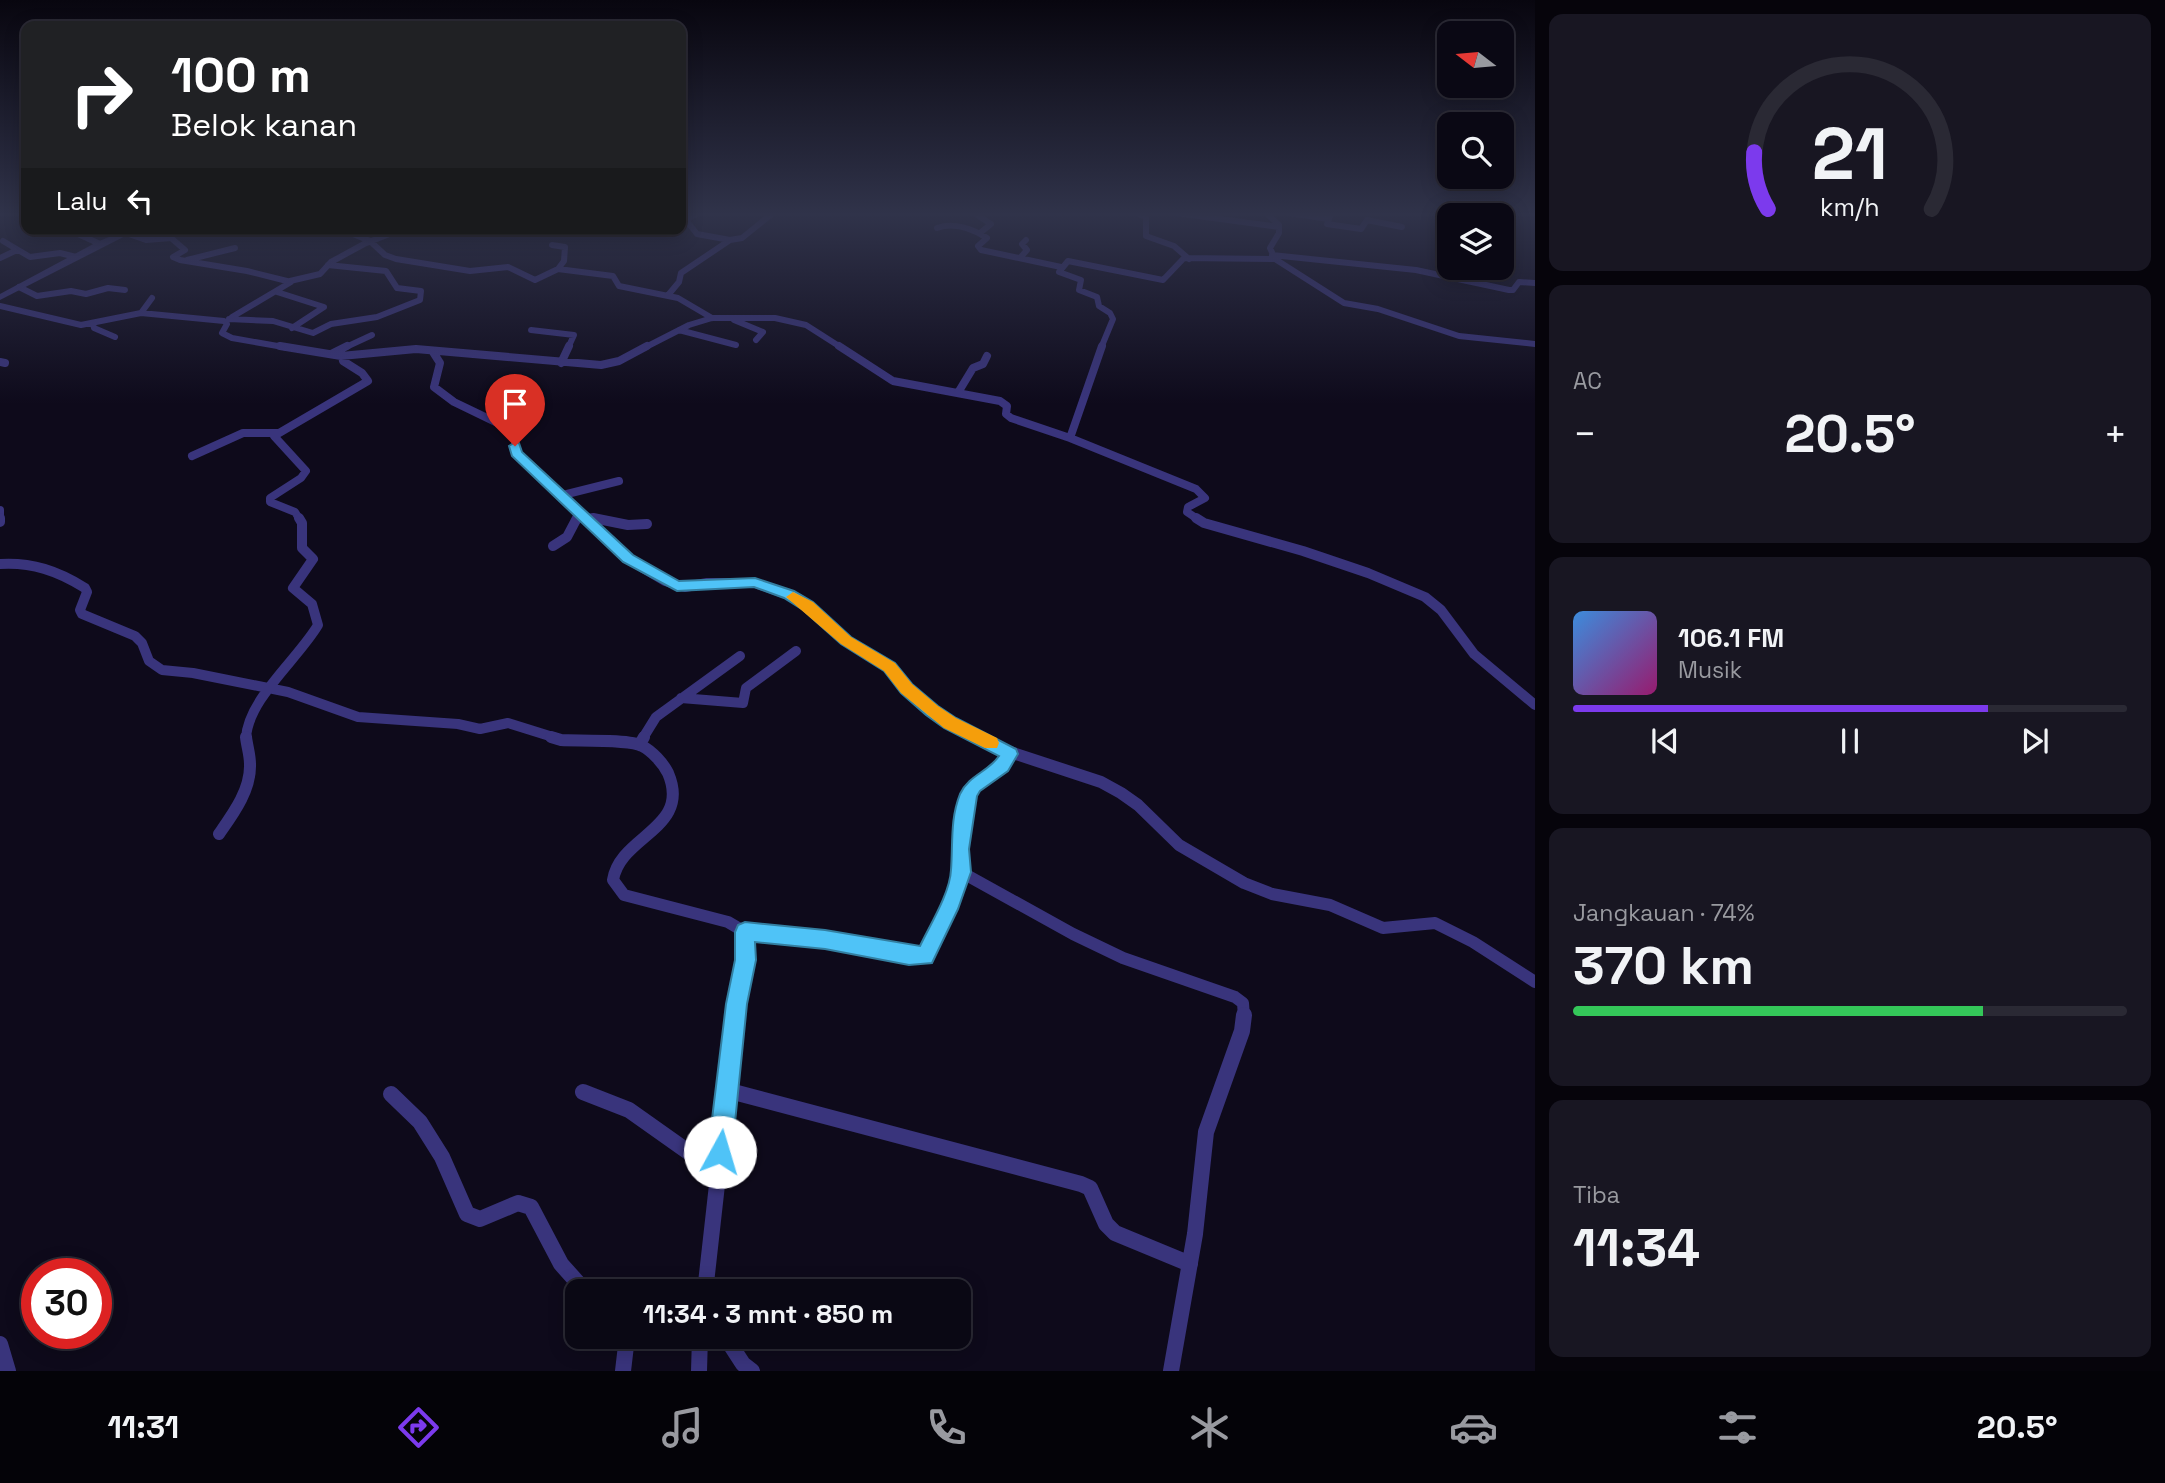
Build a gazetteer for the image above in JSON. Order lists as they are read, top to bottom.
{
  "north": "left",
  "page": {
    "turn": ["100 m", "Belok kanan"],
    "then": "Lalu",
    "tile": [
      "AC",
      ["Jangkauan · 74%", "370 km"],
      ["Tiba", "11:34"]
    ],
    "heat": ["−", "20.5°", "+"],
    "song": ["106.1 FM", "Musik"],
    "limit": "30",
    "trip": "11:34 · 3 mnt · 850 m",
    "tabs": ["11:31", "20.5°"],
    "gauge": ["21", "km/h"]
  }
}
